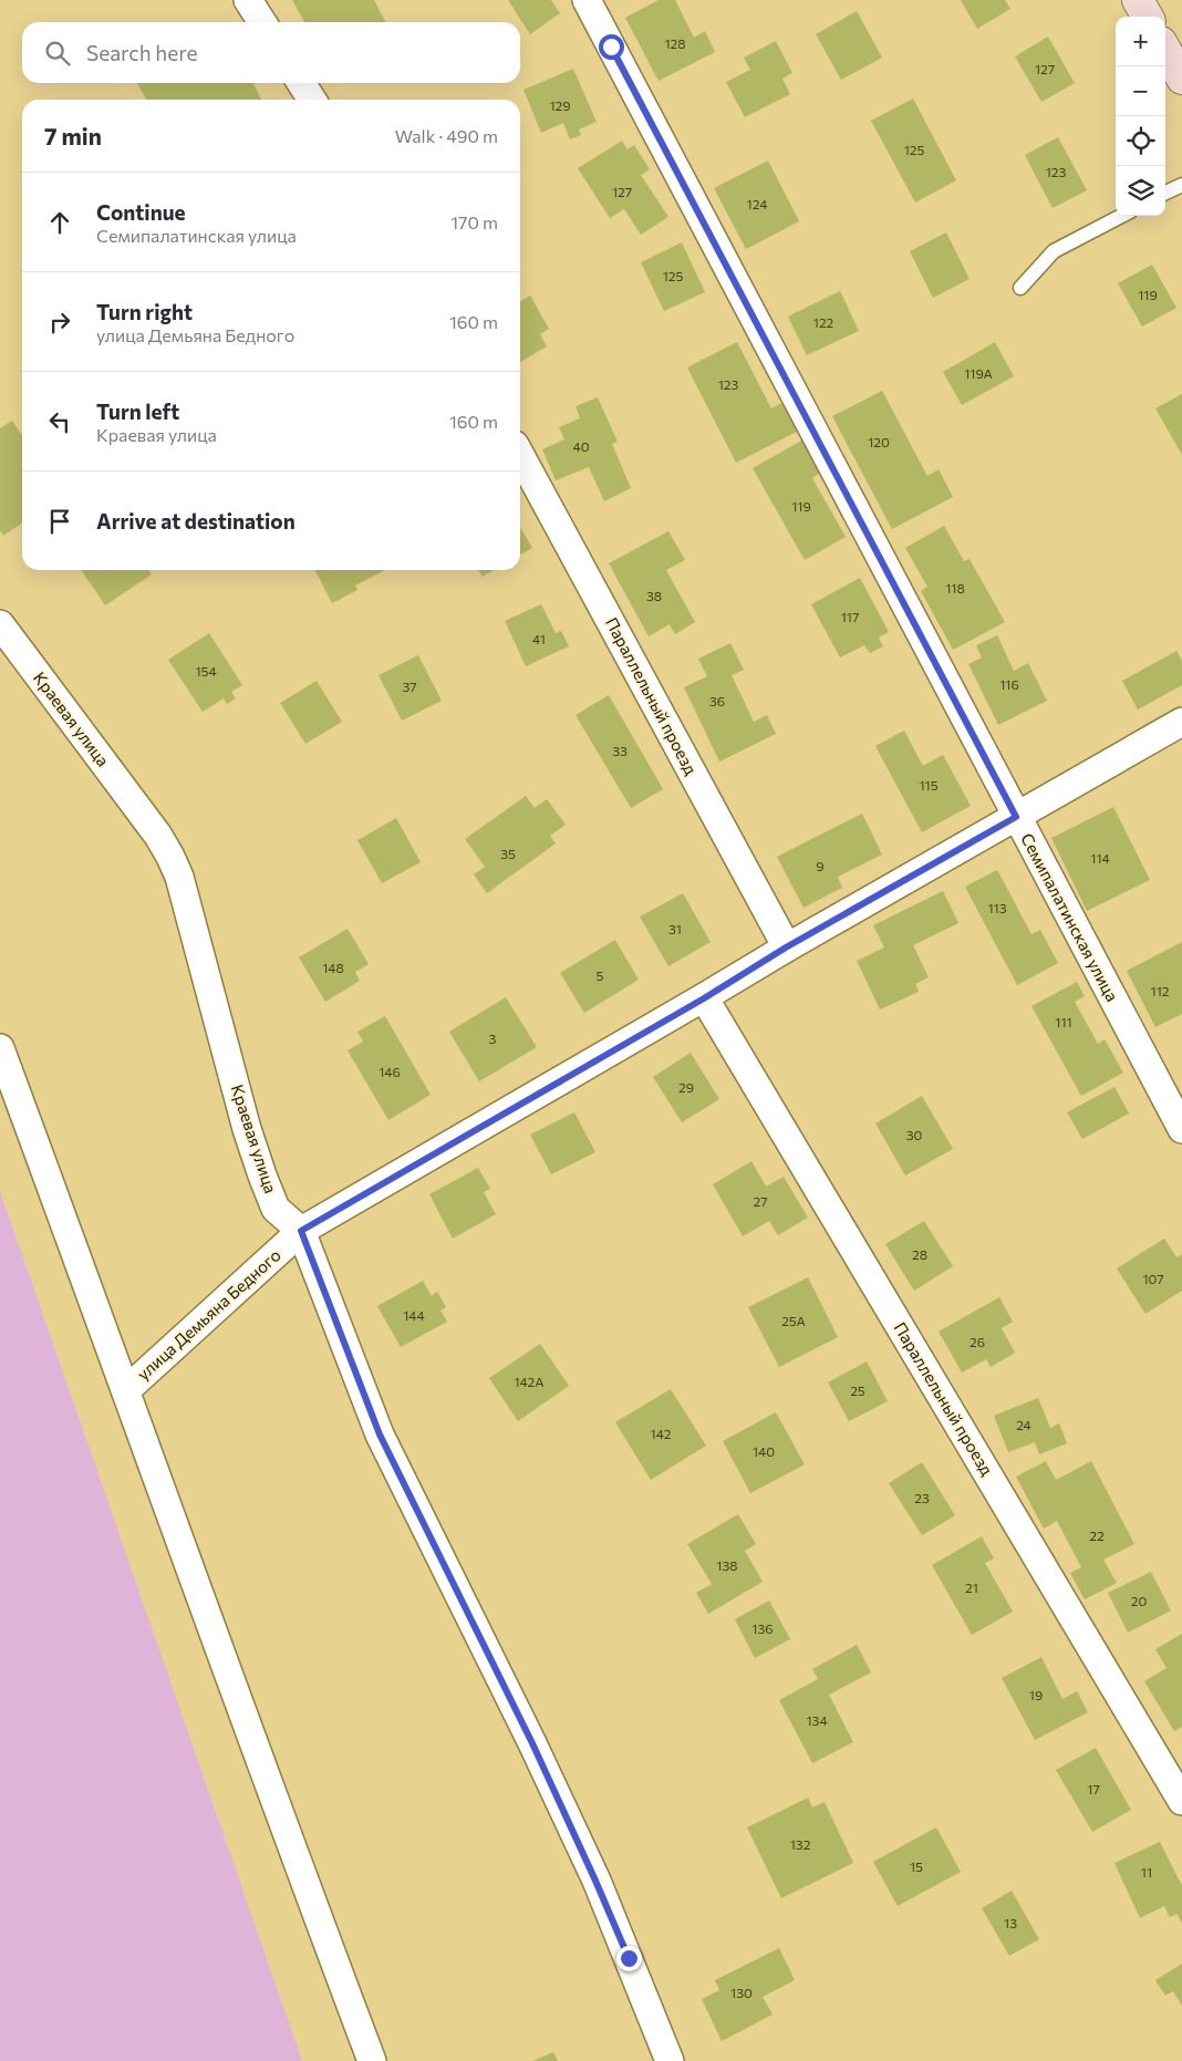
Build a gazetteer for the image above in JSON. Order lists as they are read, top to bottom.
{
  "streets": {
    "street": [
      "Параллельный проезд",
      "Краевая улица",
      "Семипалатинская улица",
      "улица Демьяна Бедного"
    ]
  },
  "crossings": [
    ["Параллельный проезд", "улица Демьяна Бедного"],
    ["Краевая улица", "улица Демьяна Бедного"],
    ["Семипалатинская улица", "улица Демьяна Бедного"]
  ],
  "house_numbers": [
    "128",
    "127",
    "129",
    "125",
    "123",
    "127",
    "124",
    "125",
    "119",
    "122",
    "119А",
    "123",
    "120",
    "40",
    "119",
    "118",
    "38",
    "117",
    "41",
    "154",
    "116",
    "37",
    "36",
    "33",
    "115",
    "35",
    "114",
    "9",
    "113",
    "31",
    "148",
    "5",
    "112",
    "111",
    "3",
    "146",
    "29",
    "30",
    "27",
    "28",
    "107",
    "144",
    "25А",
    "26",
    "142А",
    "25",
    "24",
    "142",
    "140",
    "23",
    "22",
    "138",
    "21",
    "20",
    "136",
    "19",
    "134",
    "17",
    "132",
    "15",
    "11",
    "13",
    "130"
  ],
  "page": {
    "map_buttons": ["+", "−"],
    "search": "Search here",
    "heading": ["7 min", "Walk · 490 m"],
    "list": [
      ["Continue", "Семипалатинская улица", "170 m"],
      ["Turn right", "улица Демьяна Бедного", "160 m"],
      ["Turn left", "Краевая улица", "160 m"],
      "Arrive at destination"
    ]
  }
}
